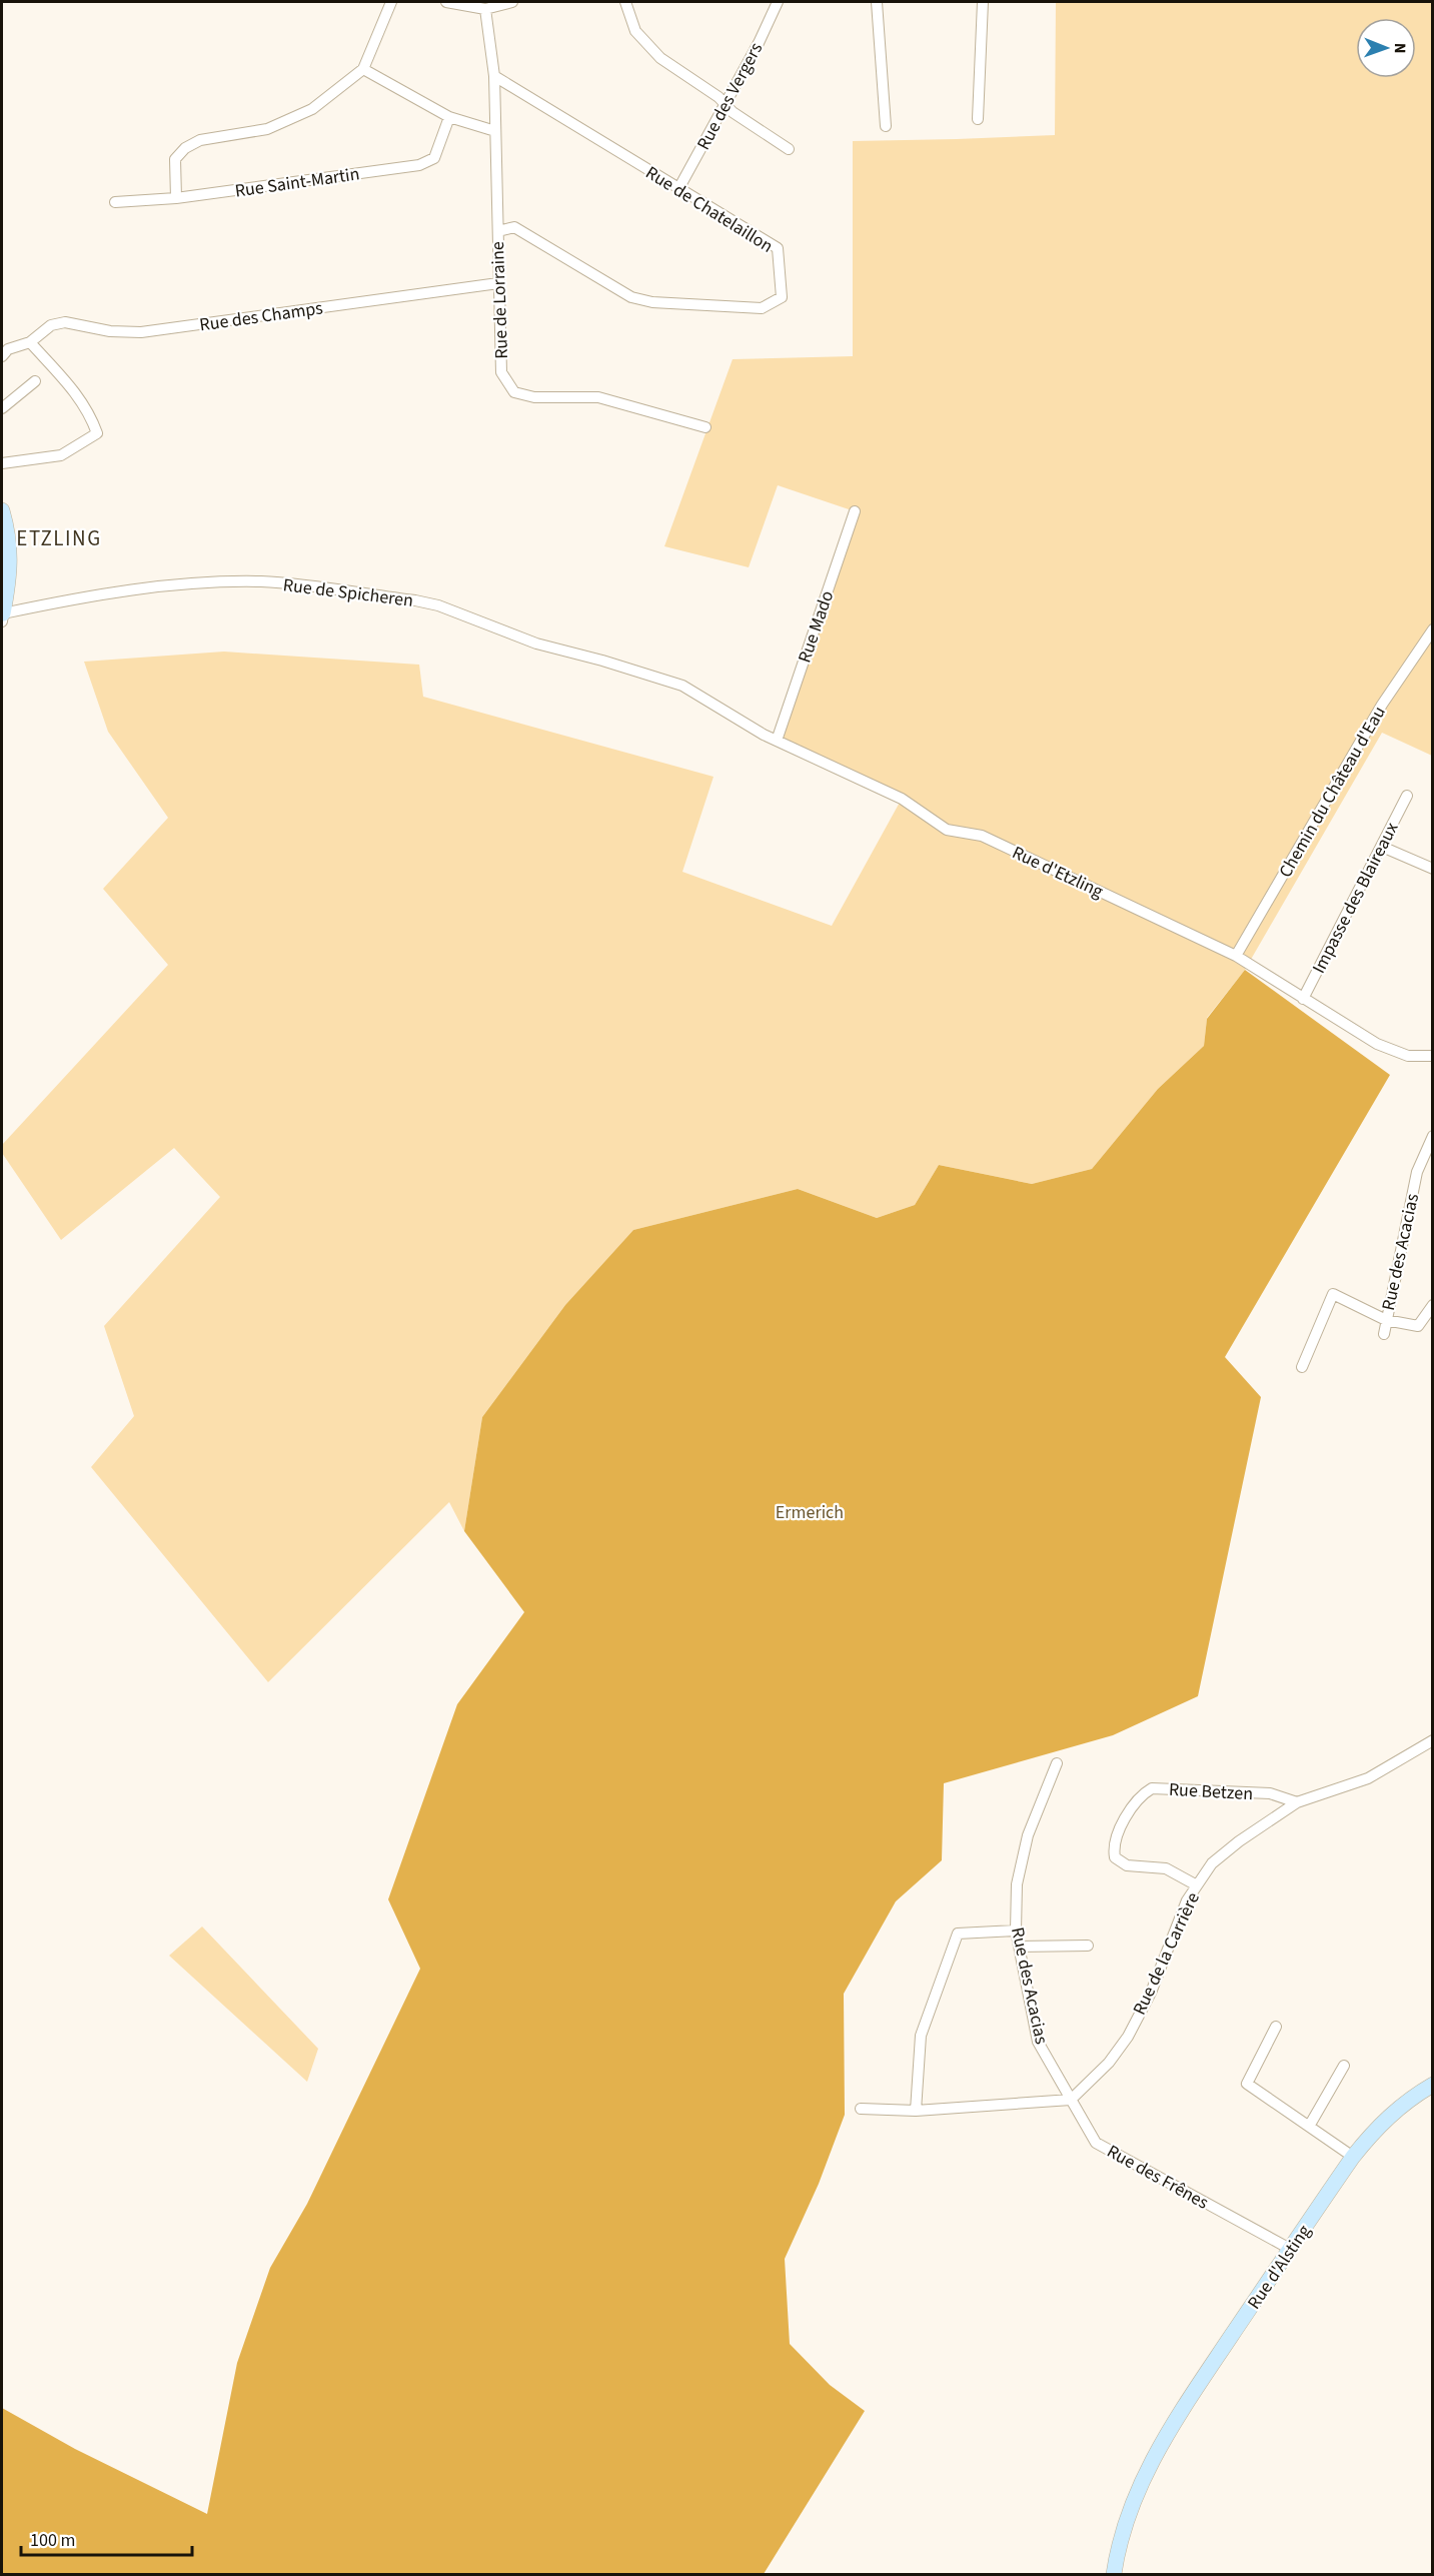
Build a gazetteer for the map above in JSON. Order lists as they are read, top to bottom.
{
  "streets": {
    "main road": ["Rue d'Alsting"],
    "street": [
      "Rue des Vergers",
      "Rue Saint-Martin",
      "Rue de Chatelaillon",
      "Rue de Lorraine",
      "Rue des Champs",
      "Rue de Spicheren",
      "Rue Mado",
      "Chemin du Château d'Eau",
      "Rue d'Etzling",
      "Impasse des Blaireaux",
      "Rue des Acacias",
      "Rue Betzen",
      "Rue de la Carrière",
      "Rue des Frênes"
    ]
  },
  "crossings": [
    ["Rue des Vergers", "Rue de Chatelaillon"],
    ["Rue de Chatelaillon", "Rue de Lorraine"],
    ["Rue de Lorraine", "Rue des Champs"],
    ["Rue de Spicheren", "Rue d'Etzling"],
    ["Rue Mado", "Rue d'Etzling"],
    ["Chemin du Château d'Eau", "Rue d'Etzling"],
    ["Rue d'Etzling", "Impasse des Blaireaux"],
    ["Rue des Acacias", "Rue de la Carrière"],
    ["Rue des Acacias", "Rue des Frênes"],
    ["Rue Betzen", "Rue de la Carrière"],
    ["Rue de la Carrière", "Rue des Frênes"],
    ["Rue des Frênes", "Rue d'Alsting"]
  ],
  "districts": ["ETZLING"],
  "parks": ["Ermerich"],
  "scale_bar": "100 m",
  "north": "right"
}
